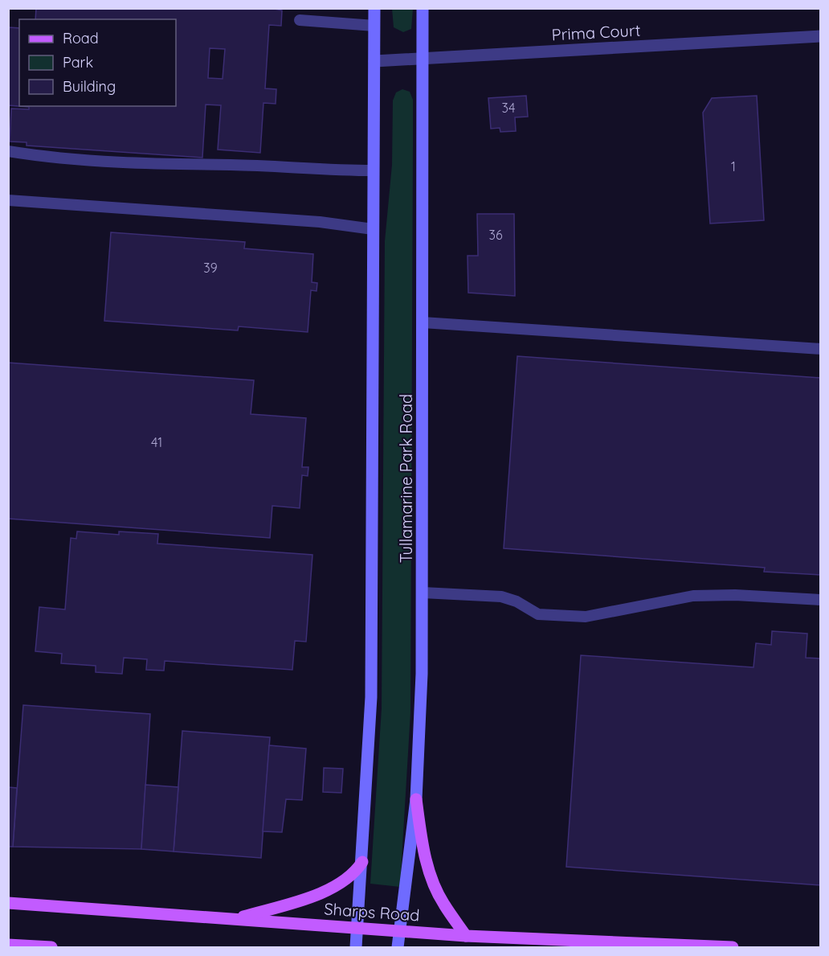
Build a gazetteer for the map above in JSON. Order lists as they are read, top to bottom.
{
  "streets": {
    "main road": ["Sharps Road"],
    "street": ["Prima Court", "Tullamarine Park Road"]
  },
  "crossings": [
    ["Prima Court", "Tullamarine Park Road"],
    ["Tullamarine Park Road", "Sharps Road"]
  ],
  "house_numbers": [
    "34",
    "1",
    "36",
    "39",
    "41"
  ],
  "legend": ["Road", "Park", "Building"]
}
